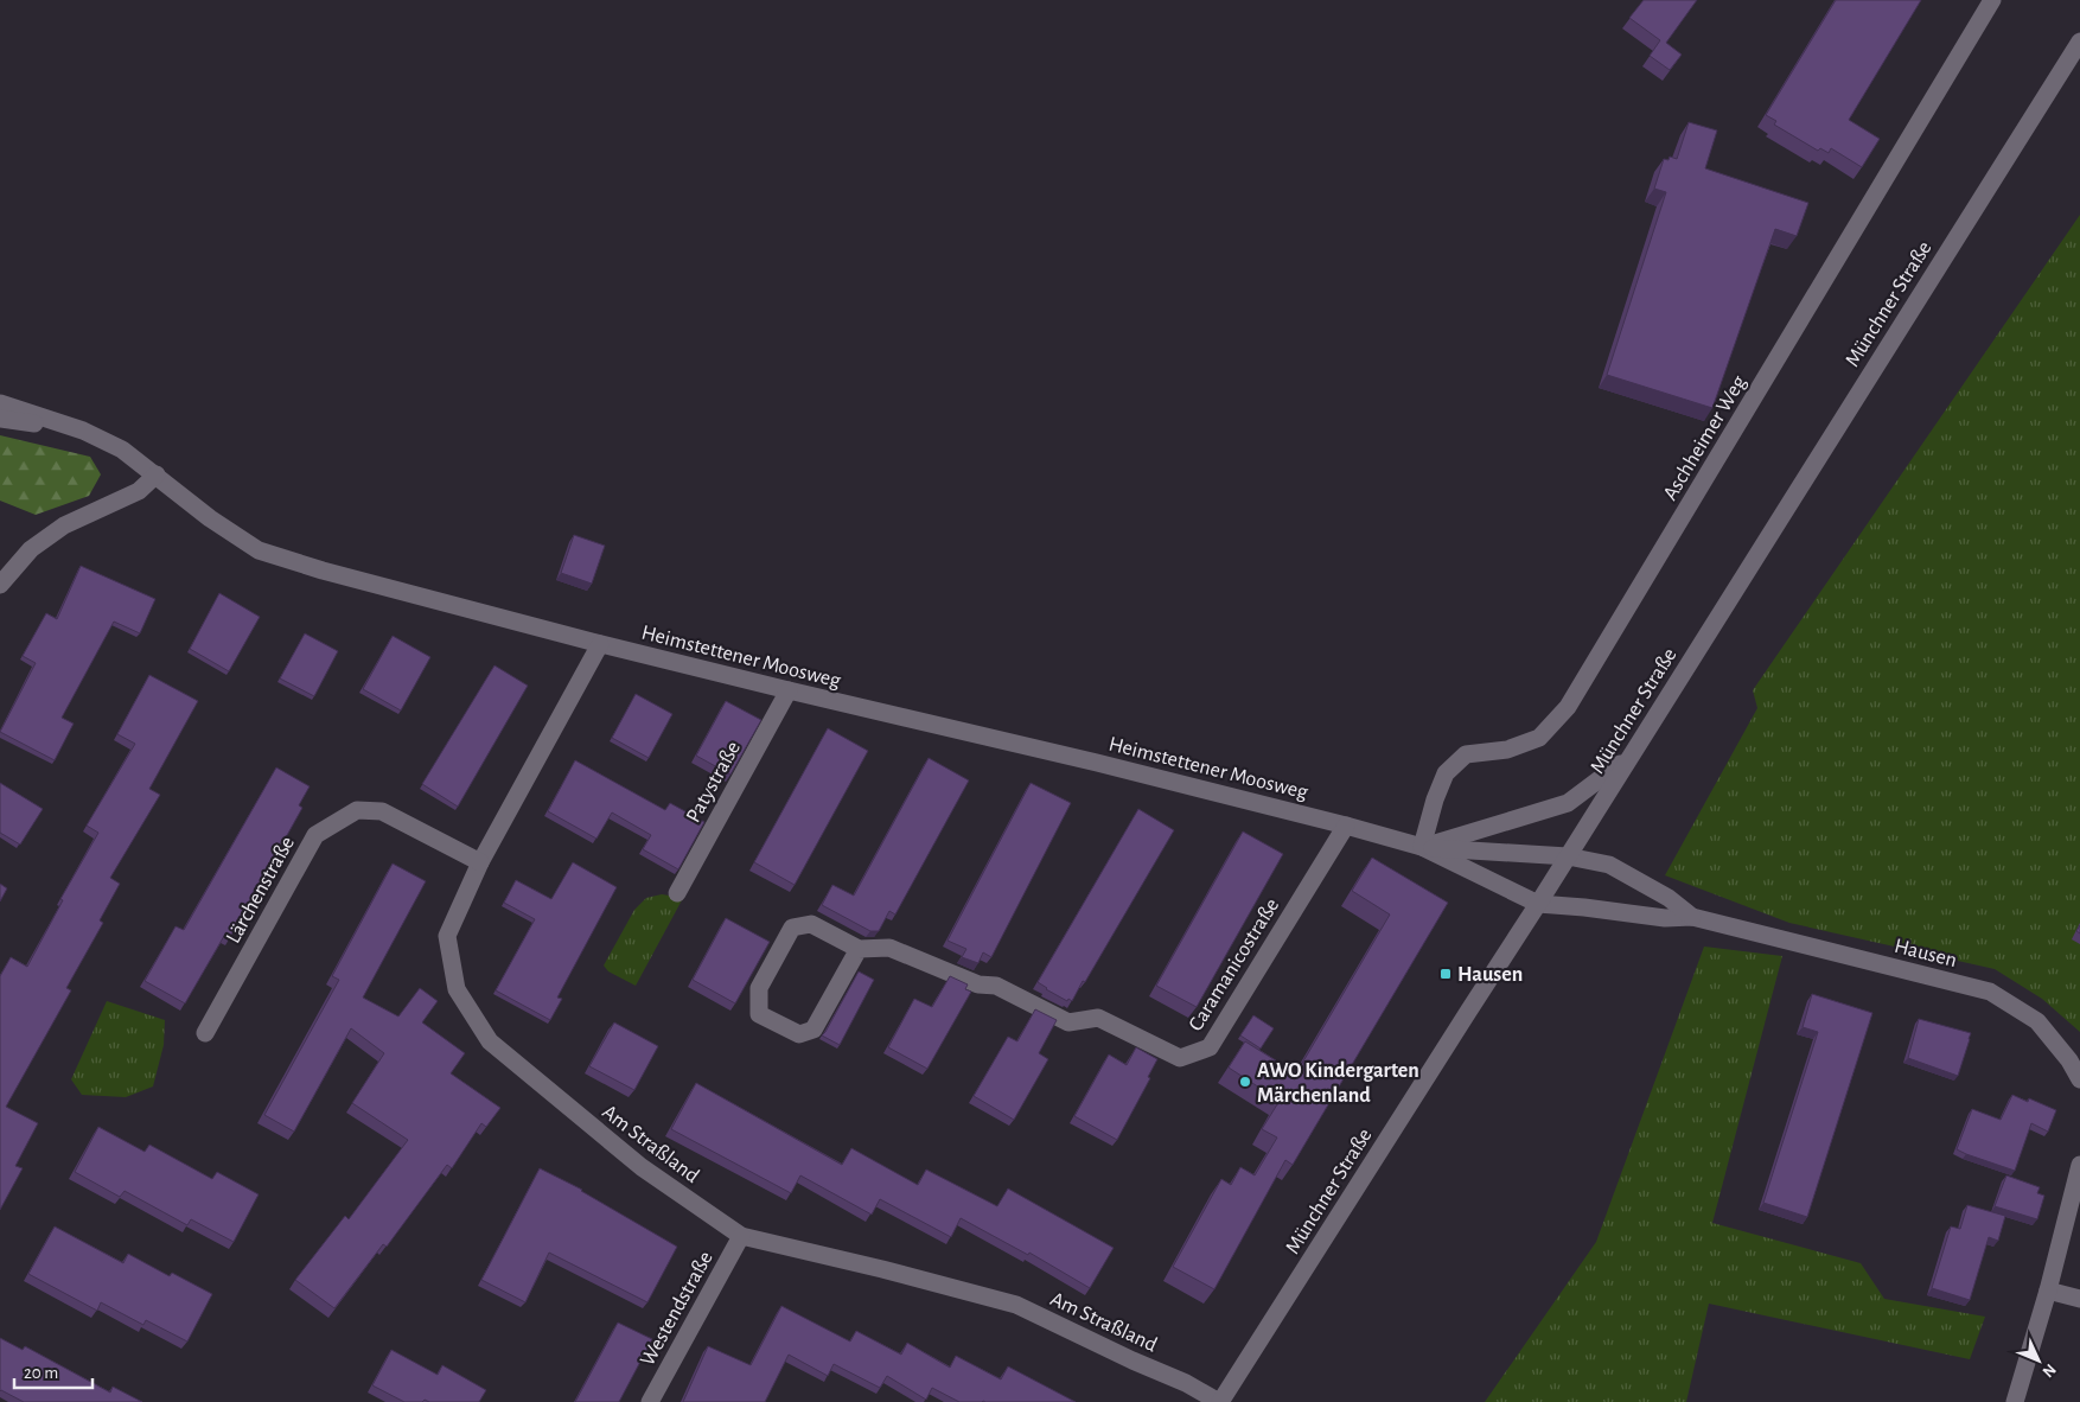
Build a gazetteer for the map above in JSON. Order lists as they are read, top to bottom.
{
  "streets": {
    "street": [
      "Münchner Straße",
      "Aschheimer Weg",
      "Heimstettener Moosweg",
      "Patystraße",
      "Lärchenstraße",
      "Hausen",
      "Caramanicostraße",
      "Am Straßland",
      "Westendstraße"
    ]
  },
  "crossings": [
    ["Münchner Straße", "Heimstettener Moosweg"],
    ["Münchner Straße", "Hausen"],
    ["Münchner Straße", "Am Straßland"],
    ["Aschheimer Weg", "Heimstettener Moosweg"],
    ["Heimstettener Moosweg", "Patystraße"],
    ["Heimstettener Moosweg", "Hausen"],
    ["Heimstettener Moosweg", "Caramanicostraße"],
    ["Heimstettener Moosweg", "Am Straßland"],
    ["Lärchenstraße", "Am Straßland"],
    ["Am Straßland", "Westendstraße"]
  ],
  "places": {
    "transit": ["Hausen"],
    "other": ["AWO Kindergarten Märchenland"]
  },
  "scale_bar": "20 m",
  "north": "bottom right"
}
